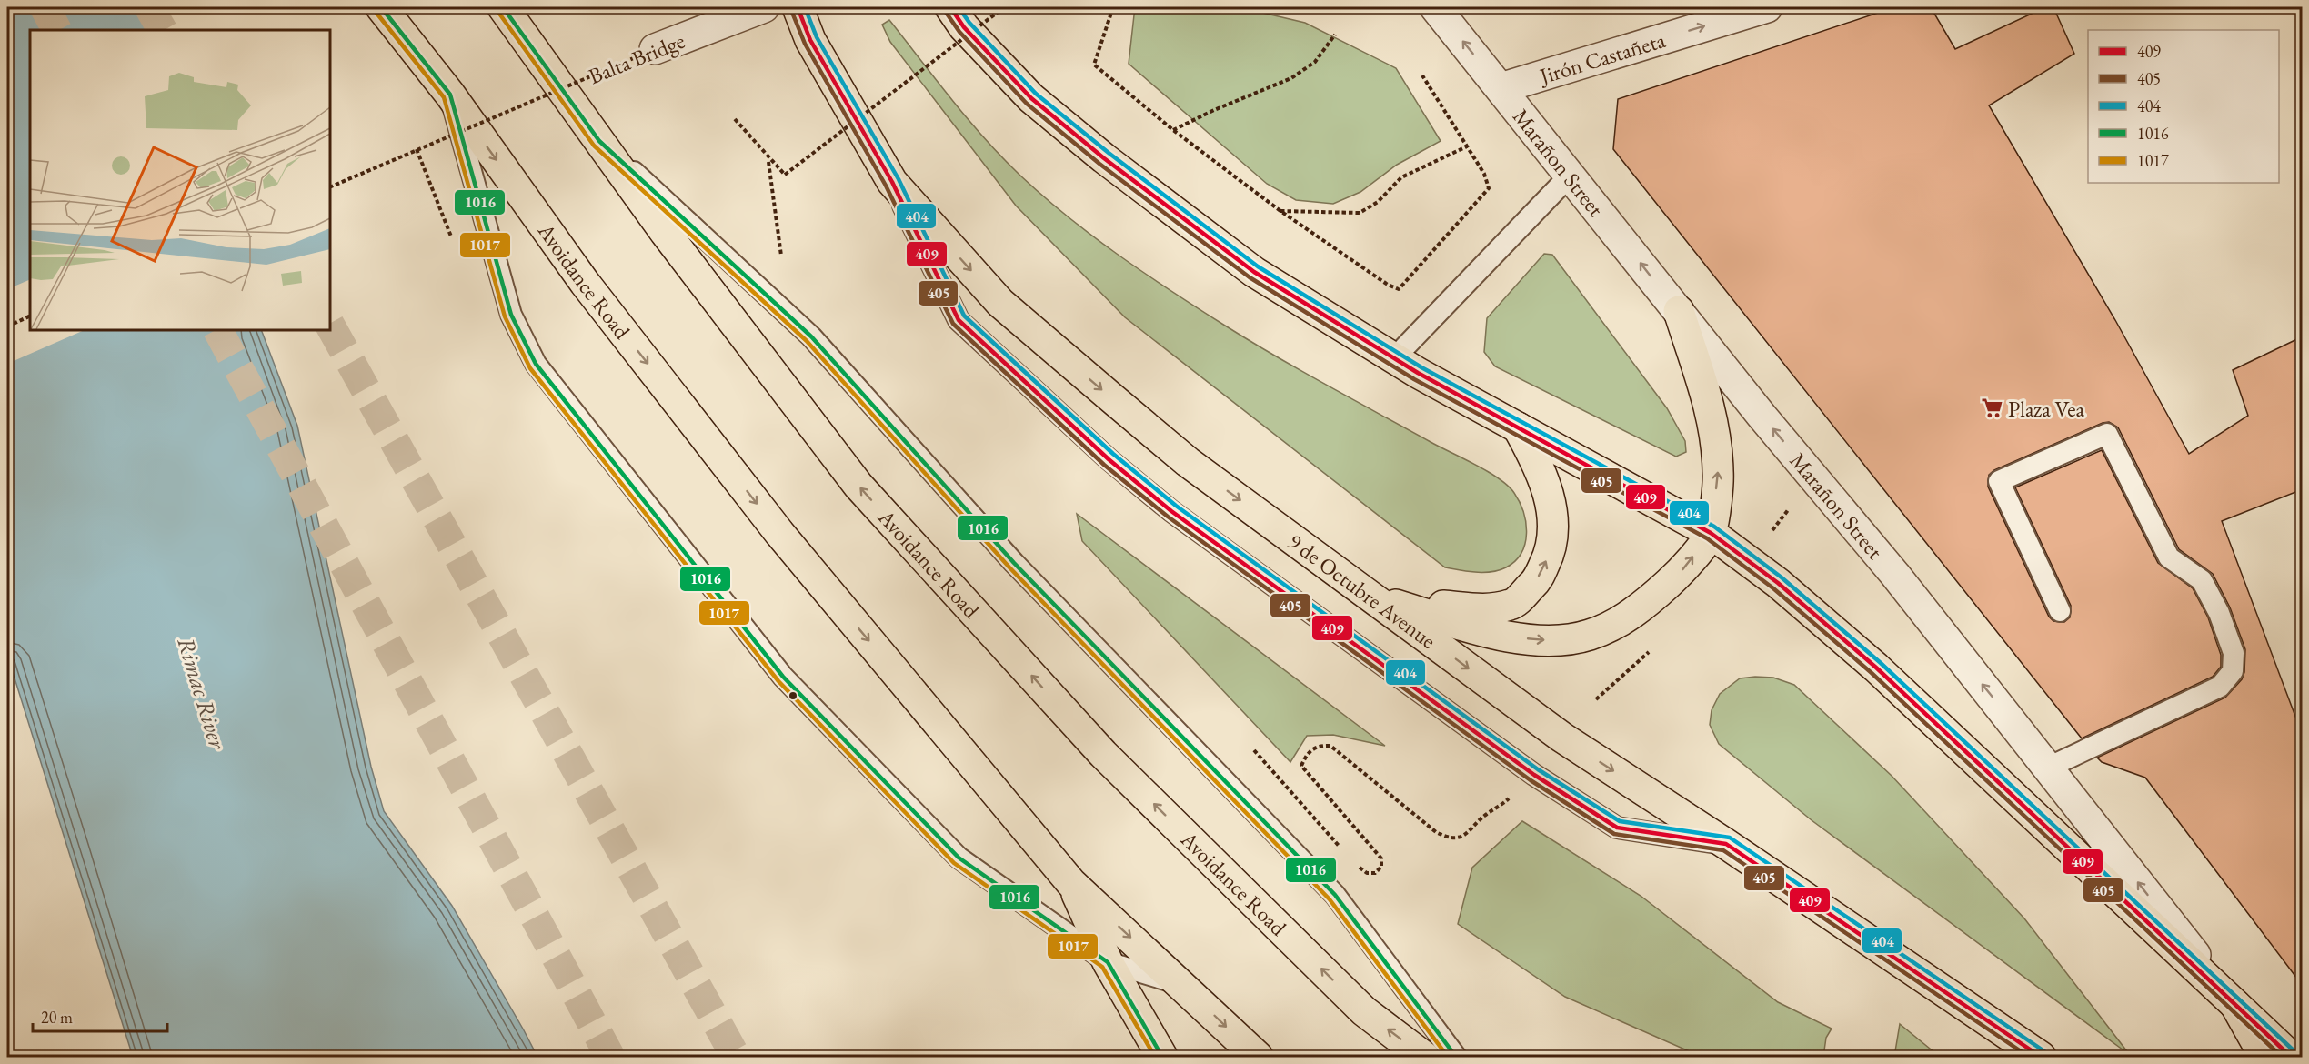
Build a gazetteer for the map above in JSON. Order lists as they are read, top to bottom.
{
  "streets": {
    "main road": ["Avoidance Road", "9 de Octubre Avenue"],
    "street": ["Jirón Castañeta", "Balta Bridge", "Marañon Street"]
  },
  "crossings": [
    ["Jirón Castañeta", "Marañon Street"]
  ],
  "one_way": ["Jirón Castañeta", "Marañon Street"],
  "water": ["Rimac River"],
  "places": {
    "supermarket": ["Plaza Vea"]
  },
  "lines": [
    "transit line 409",
    "transit line 404",
    "transit line 1016",
    "transit line 405",
    "transit line 1017"
  ],
  "legend": [
    "409",
    "405",
    "404",
    "1016",
    "1017"
  ],
  "scale_bar": "20 m"
}
